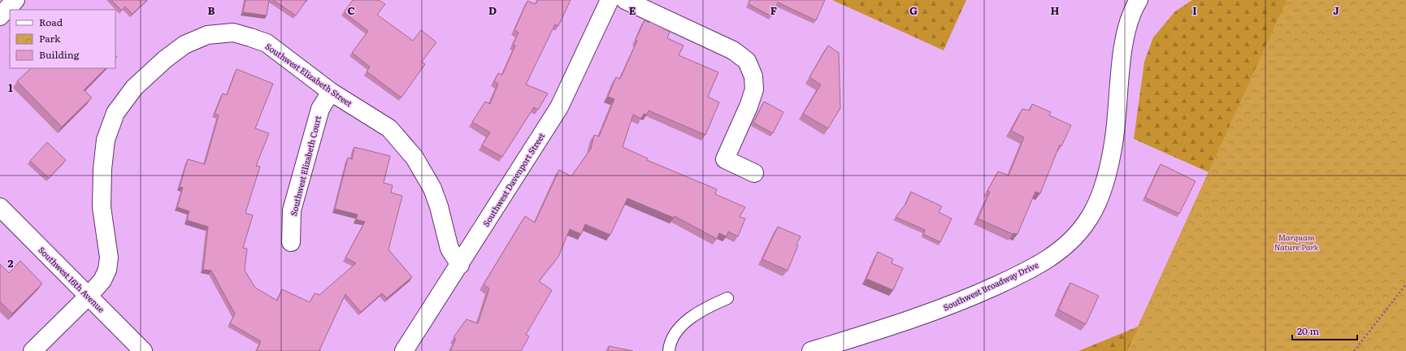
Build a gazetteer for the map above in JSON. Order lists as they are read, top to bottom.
{
  "streets": {
    "street": [
      "Southwest Elizabeth Street",
      "Southwest Elizabeth Court",
      "Southwest Davenport Street",
      "Southwest 16th Avenue",
      "Southwest Broadway Drive"
    ]
  },
  "crossings": [
    ["Southwest Elizabeth Street", "Southwest Elizabeth Court"],
    ["Southwest Elizabeth Street", "Southwest Davenport Street"],
    ["Southwest Elizabeth Street", "Southwest 16th Avenue"]
  ],
  "parks": ["Marquam Nature Park"],
  "legend": ["Road", "Park", "Building"],
  "scale_bar": "20 m",
  "grid": {
    "columns": [
      "B",
      "C",
      "D",
      "E",
      "F",
      "G",
      "H",
      "I",
      "J"
    ],
    "rows": ["1", "2"]
  }
}
